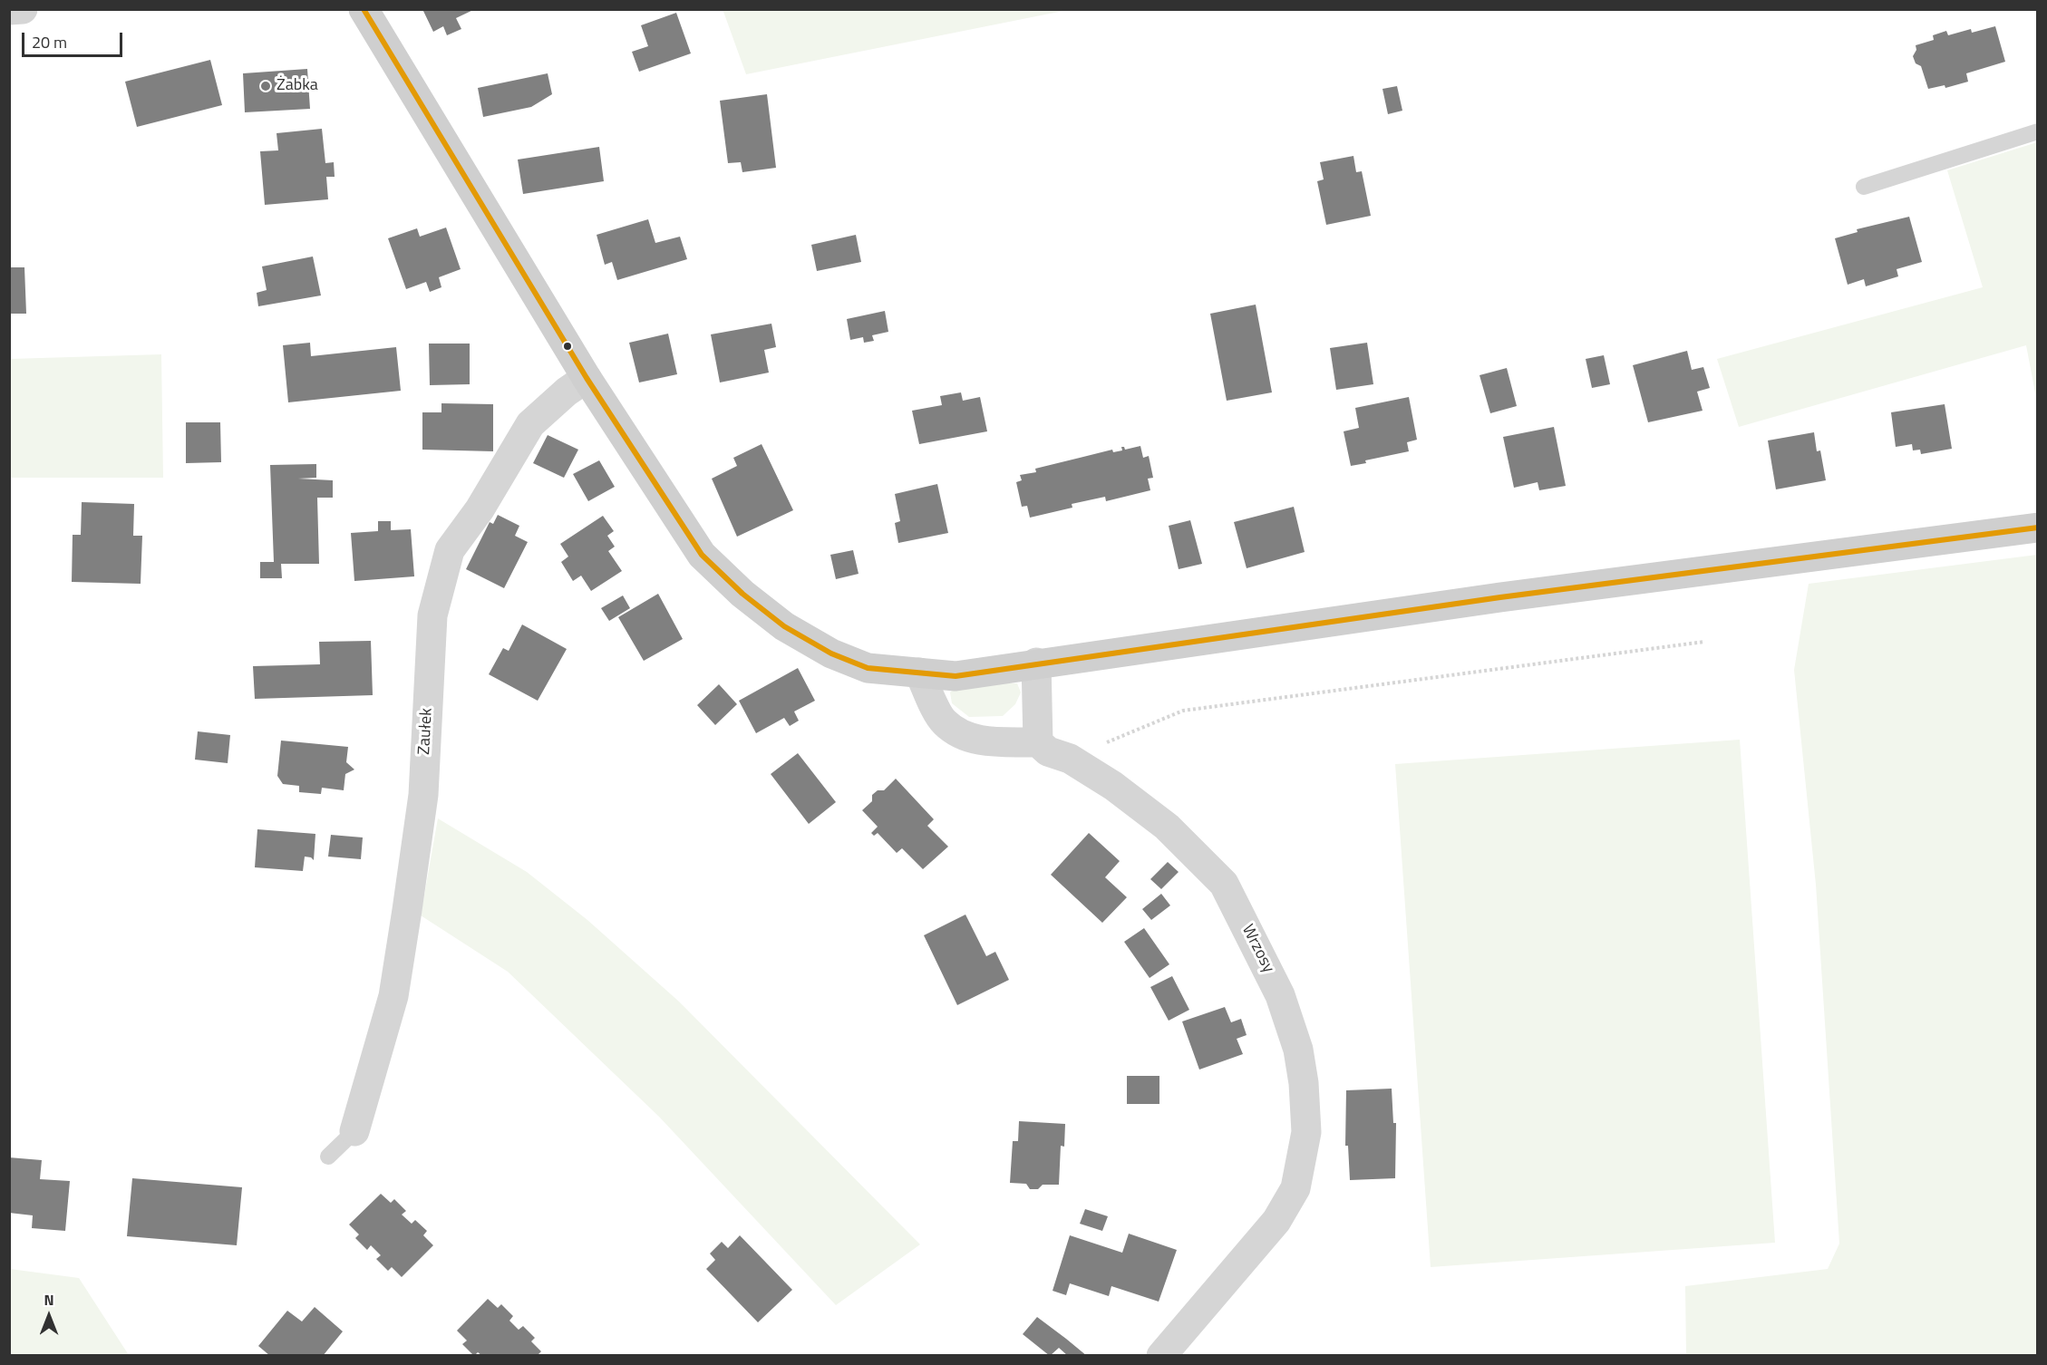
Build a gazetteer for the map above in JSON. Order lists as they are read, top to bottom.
{
  "streets": {
    "street": ["Zaułek", "Wrzosy"]
  },
  "places": ["Żabka"],
  "scale_bar": "20 m",
  "north": "top"
}
